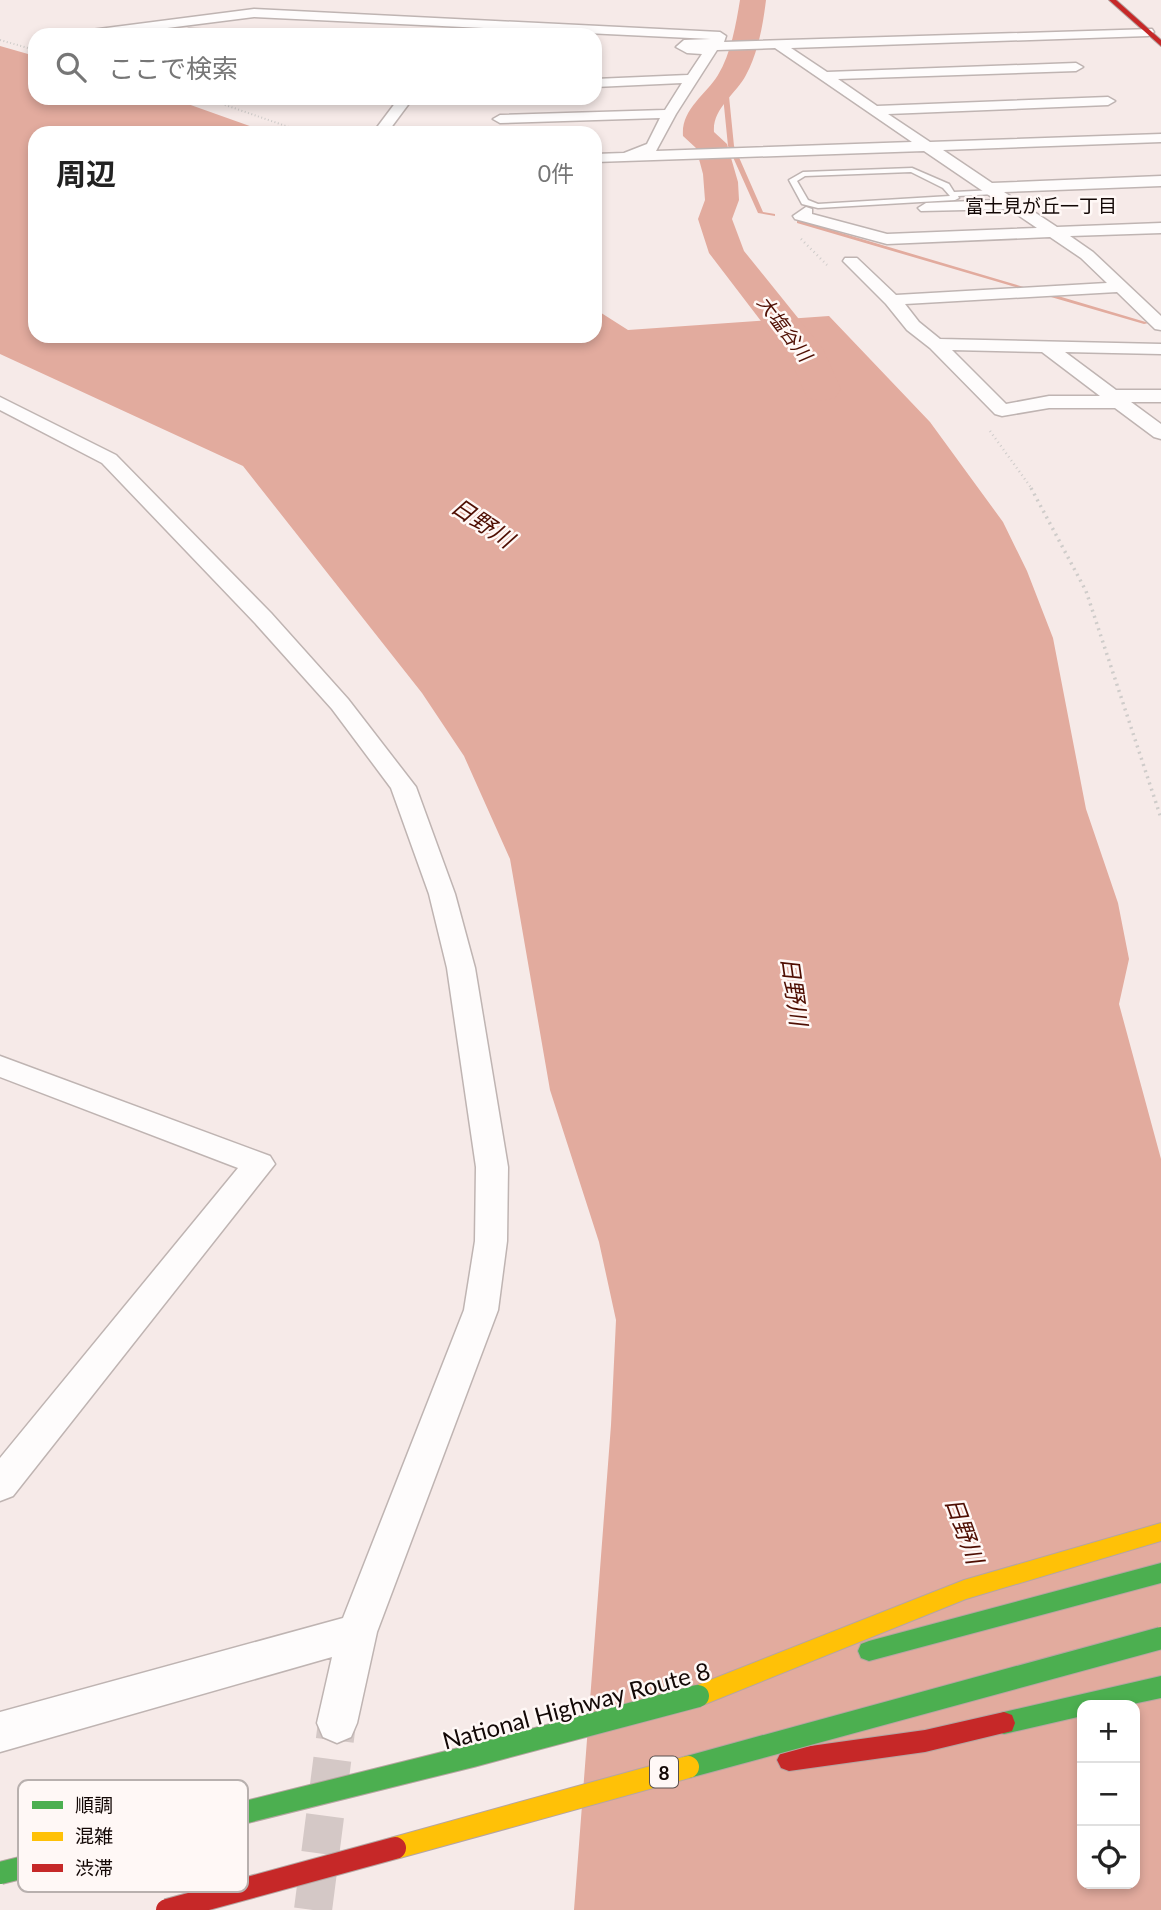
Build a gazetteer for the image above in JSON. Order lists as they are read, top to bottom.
{
  "streets": {
    "highway": ["National Highway Route 8", "8"]
  },
  "districts": ["富士見が丘一丁目"],
  "water": ["大塩谷川", "日野川"],
  "legend": ["順調", "混雑", "渋滞"],
  "page": {
    "search": "ここで検索",
    "heading": ["周辺", "0件"],
    "map_buttons": ["+", "−"]
  }
}
